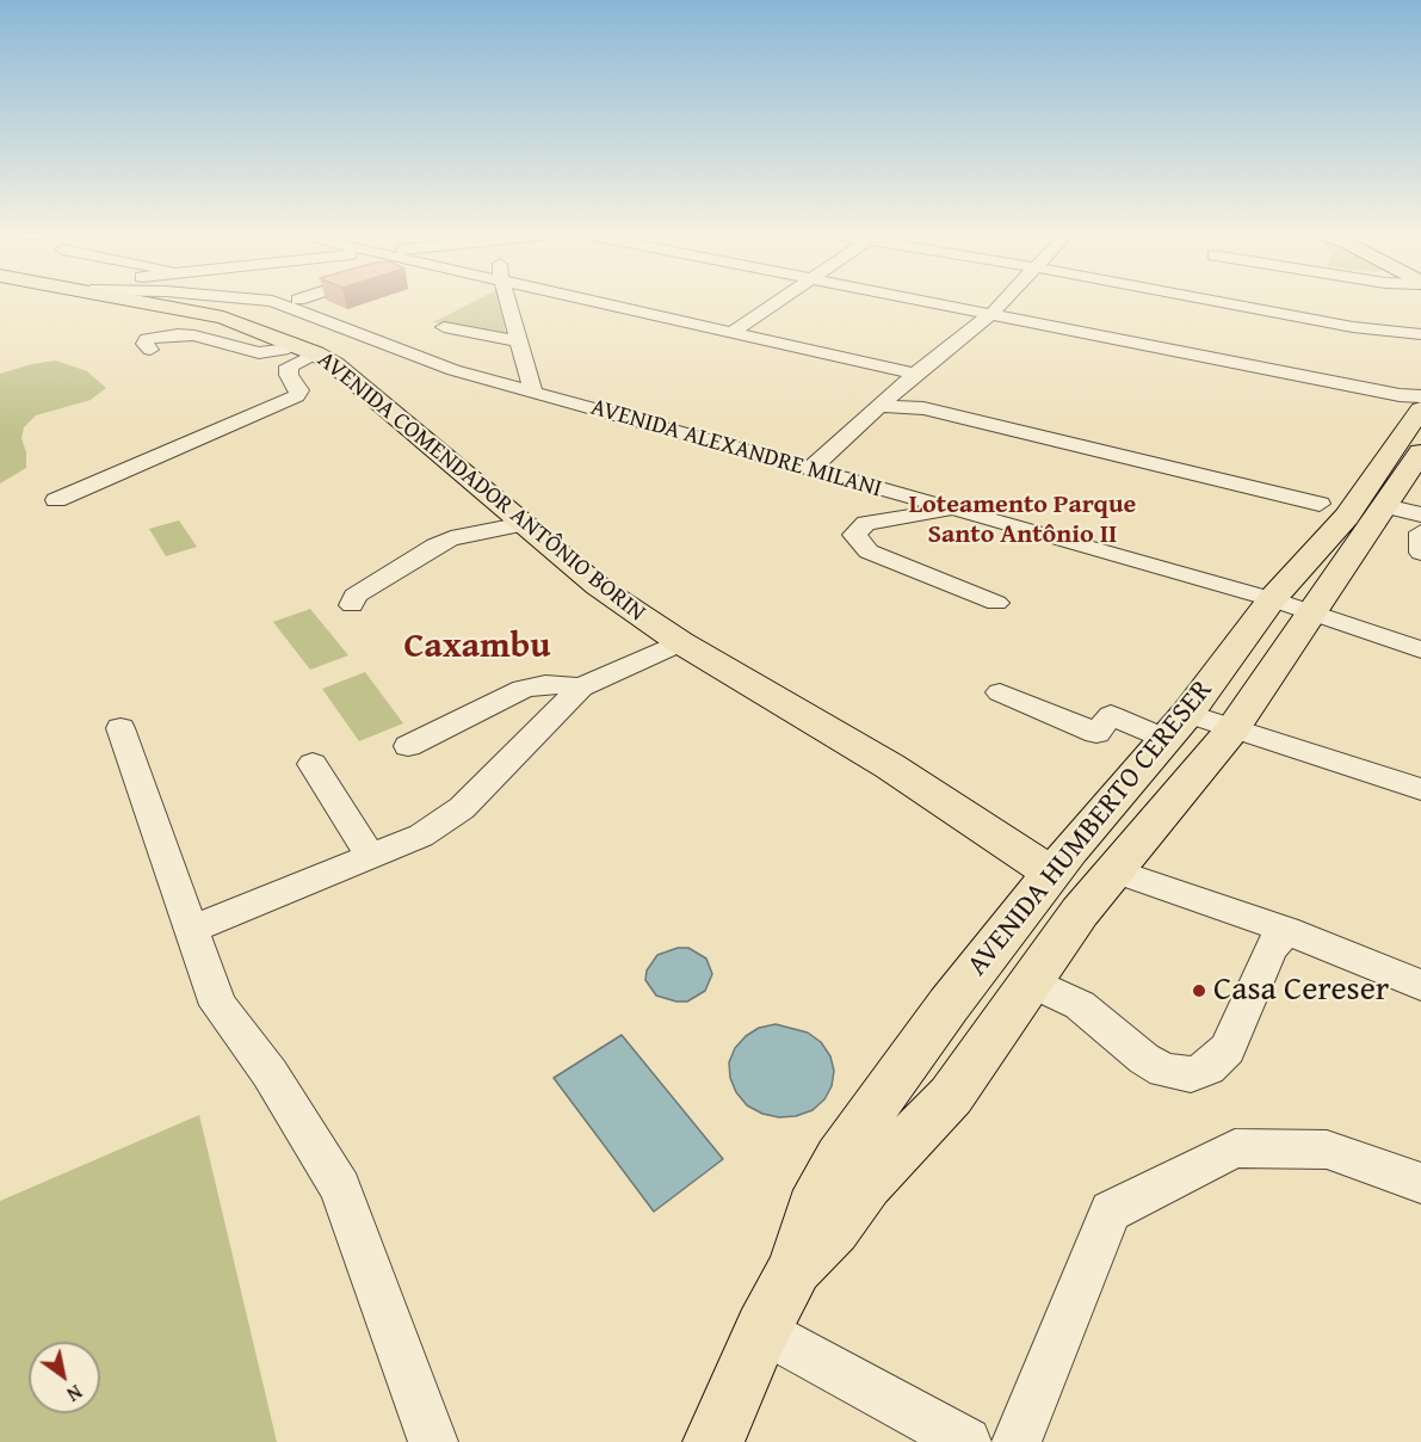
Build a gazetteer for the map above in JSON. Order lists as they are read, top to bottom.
{
  "streets": {
    "main road": ["AVENIDA COMENDADOR ANTÔNIO BORIN", "AVENIDA HUMBERTO CERESER"],
    "street": ["AVENIDA ALEXANDRE MILANI"]
  },
  "crossings": [
    ["AVENIDA ALEXANDRE MILANI", "AVENIDA HUMBERTO CERESER"],
    ["AVENIDA COMENDADOR ANTÔNIO BORIN", "AVENIDA HUMBERTO CERESER"]
  ],
  "districts": ["Loteamento Parque Santo Antônio II", "Caxambu"],
  "places": ["Casa Cereser"],
  "north": "bottom right"
}
